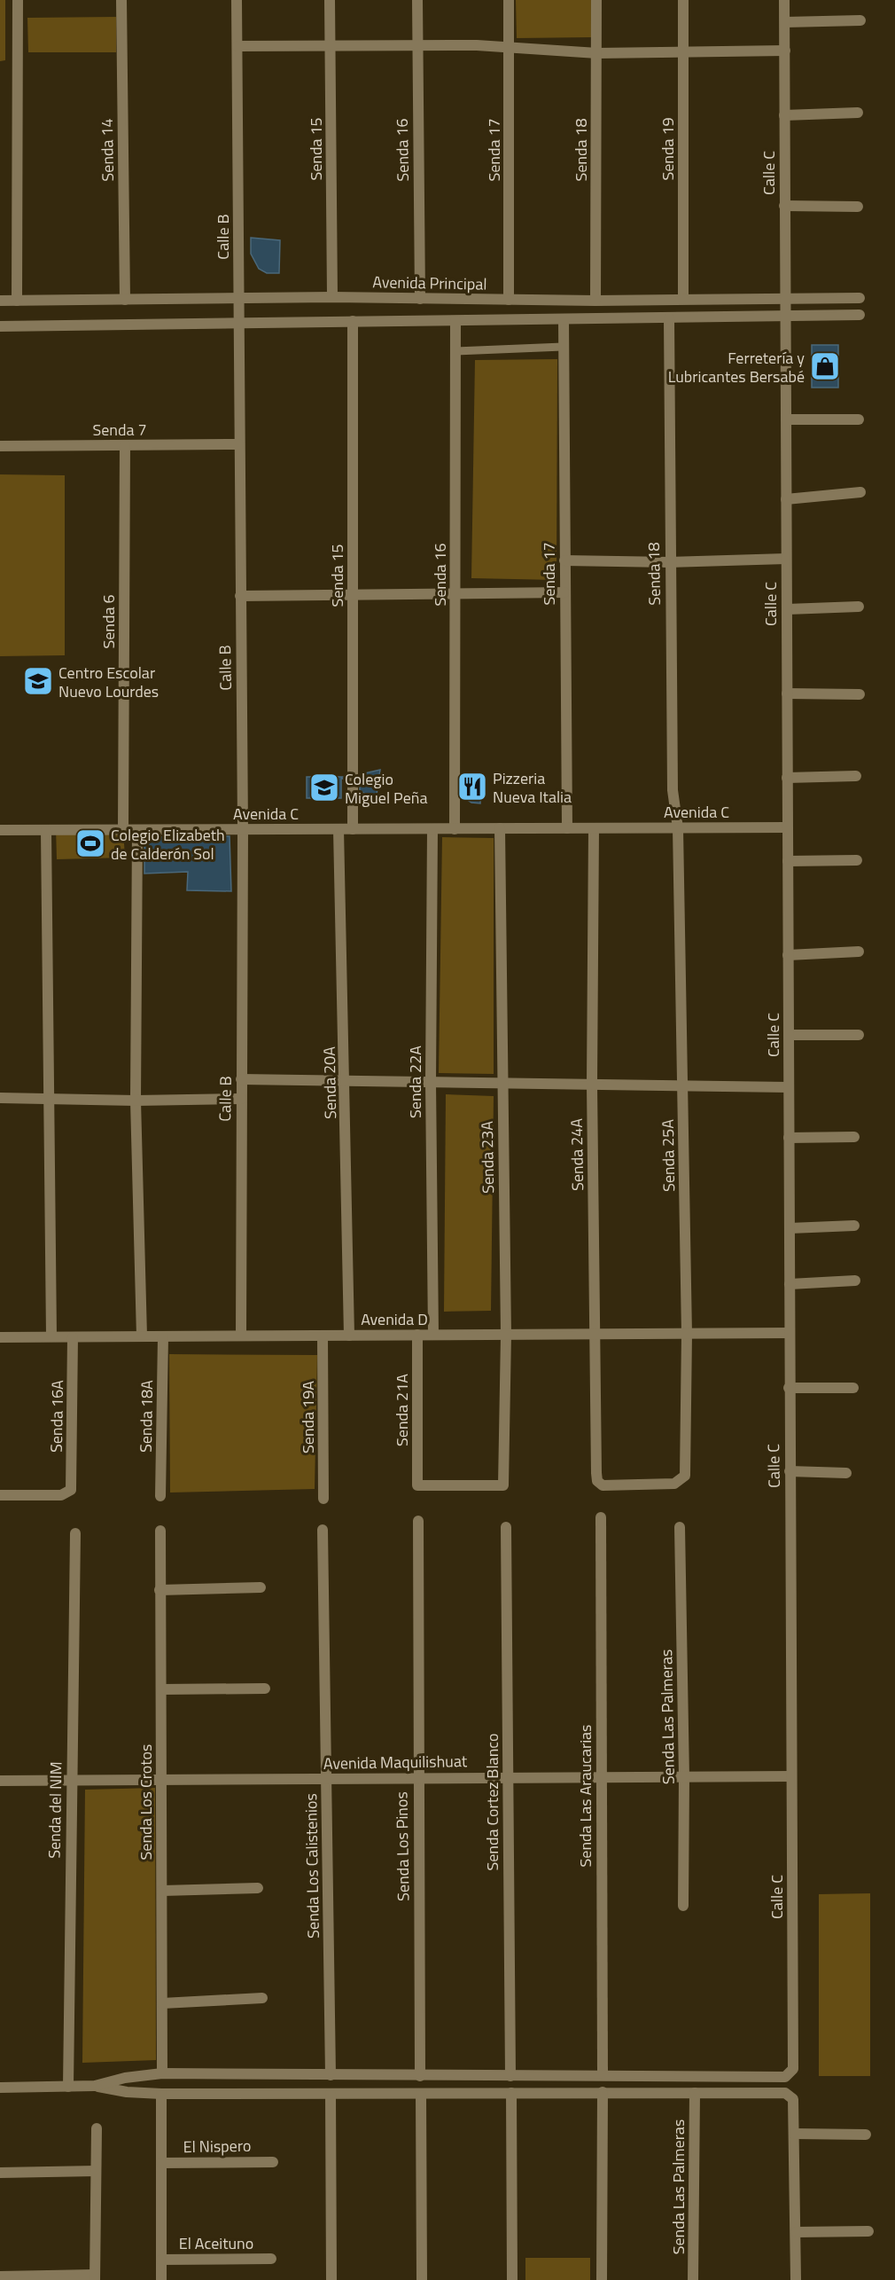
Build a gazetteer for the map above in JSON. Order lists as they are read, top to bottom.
{
  "streets": {
    "street": [
      "Senda 15",
      "Senda 19",
      "Senda 14",
      "Senda 16",
      "Senda 17",
      "Senda 18",
      "Calle C",
      "Calle B",
      "Avenida Principal",
      "Senda 7",
      "Senda 6",
      "Avenida C",
      "Senda 22A",
      "Senda 20A",
      "Senda 24A",
      "Senda 25A",
      "Senda 23A",
      "Avenida D",
      "Senda 21A",
      "Senda 16A",
      "Senda 18A",
      "Senda 19A",
      "Senda Las Palmeras",
      "Avenida Maquilishuat",
      "Senda Las Araucarias",
      "Senda Los Crotos",
      "Senda Cortez Blanco",
      "Senda del NIM",
      "Senda Los Pinos",
      "Senda Los Calistenios",
      "El Nispero",
      "El Aceituno"
    ]
  },
  "crossings": [
    ["Senda 15", "Avenida Principal"],
    ["Senda 15", "Avenida C"],
    ["Senda 19", "Avenida Principal"],
    ["Senda 14", "Avenida Principal"],
    ["Senda 16", "Avenida Principal"],
    ["Senda 16", "Avenida C"],
    ["Senda 17", "Avenida Principal"],
    ["Senda 17", "Avenida C"],
    ["Senda 18", "Avenida Principal"],
    ["Senda 18", "Avenida C"],
    ["Senda 18", "Senda 25A"],
    ["Calle C", "Avenida Principal"],
    ["Calle C", "Avenida C"],
    ["Calle C", "Avenida D"],
    ["Calle C", "Avenida Maquilishuat"],
    ["Calle C", "Senda Las Araucarias"],
    ["Calle B", "Avenida Principal"],
    ["Calle B", "Senda 7"],
    ["Calle B", "Avenida C"],
    ["Calle B", "Avenida D"],
    ["Senda 7", "Senda 6"],
    ["Senda 6", "Avenida C"],
    ["Avenida C", "Senda 22A"],
    ["Avenida C", "Senda 20A"],
    ["Avenida C", "Senda 24A"],
    ["Avenida C", "Senda 25A"],
    ["Avenida C", "Senda 23A"],
    ["Senda 22A", "Avenida D"],
    ["Senda 20A", "Avenida D"],
    ["Senda 24A", "Senda 25A"],
    ["Senda 24A", "Avenida D"],
    ["Senda 25A", "Avenida D"],
    ["Senda 23A", "Avenida D"],
    ["Senda 23A", "Senda 21A"],
    ["Avenida D", "Senda 21A"],
    ["Avenida D", "Senda 16A"],
    ["Avenida D", "Senda 18A"],
    ["Avenida D", "Senda 19A"],
    ["Senda Las Palmeras", "Avenida Maquilishuat"],
    ["Avenida Maquilishuat", "Senda Las Araucarias"],
    ["Avenida Maquilishuat", "Senda Los Crotos"],
    ["Avenida Maquilishuat", "Senda Cortez Blanco"],
    ["Avenida Maquilishuat", "Senda del NIM"],
    ["Avenida Maquilishuat", "Senda Los Pinos"],
    ["Avenida Maquilishuat", "Senda Los Calistenios"]
  ],
  "places": {
    "shop": ["Ferretería y Lubricantes Bersabé"],
    "school or university": ["Centro Escolar Nuevo Lourdes", "Colegio Miguel Peña"],
    "restaurant": ["Pizzeria Nueva Italia"],
    "sports": ["Colegio Elizabeth de Calderón Sol"]
  }
}
